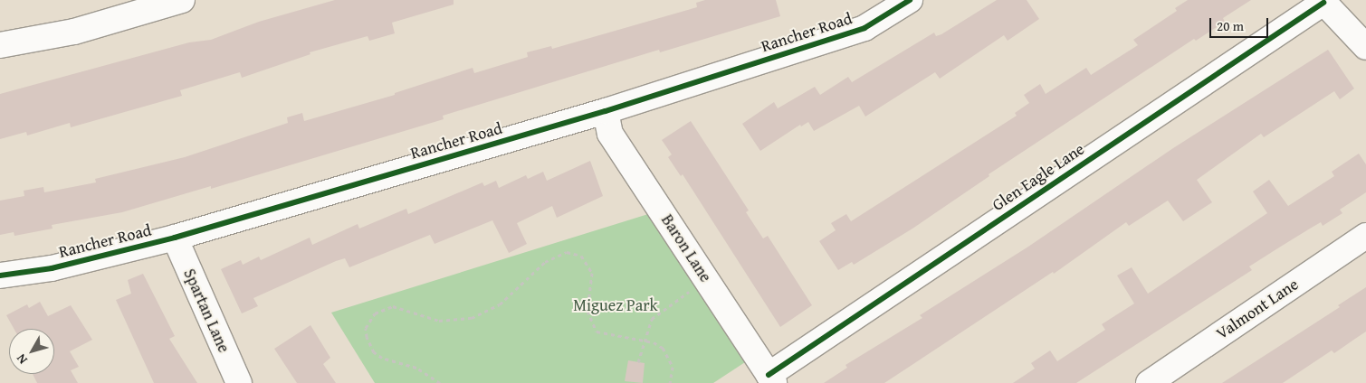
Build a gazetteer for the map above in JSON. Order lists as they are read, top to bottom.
{
  "streets": {
    "street": [
      "Rancher Road",
      "Glen Eagle Lane",
      "Baron Lane",
      "Valmont Lane",
      "Spartan Lane"
    ]
  },
  "crossings": [
    ["Rancher Road", "Baron Lane"],
    ["Rancher Road", "Spartan Lane"],
    ["Glen Eagle Lane", "Baron Lane"]
  ],
  "parks": ["Miguez Park"],
  "scale_bar": "20 m",
  "north": "bottom left"
}
